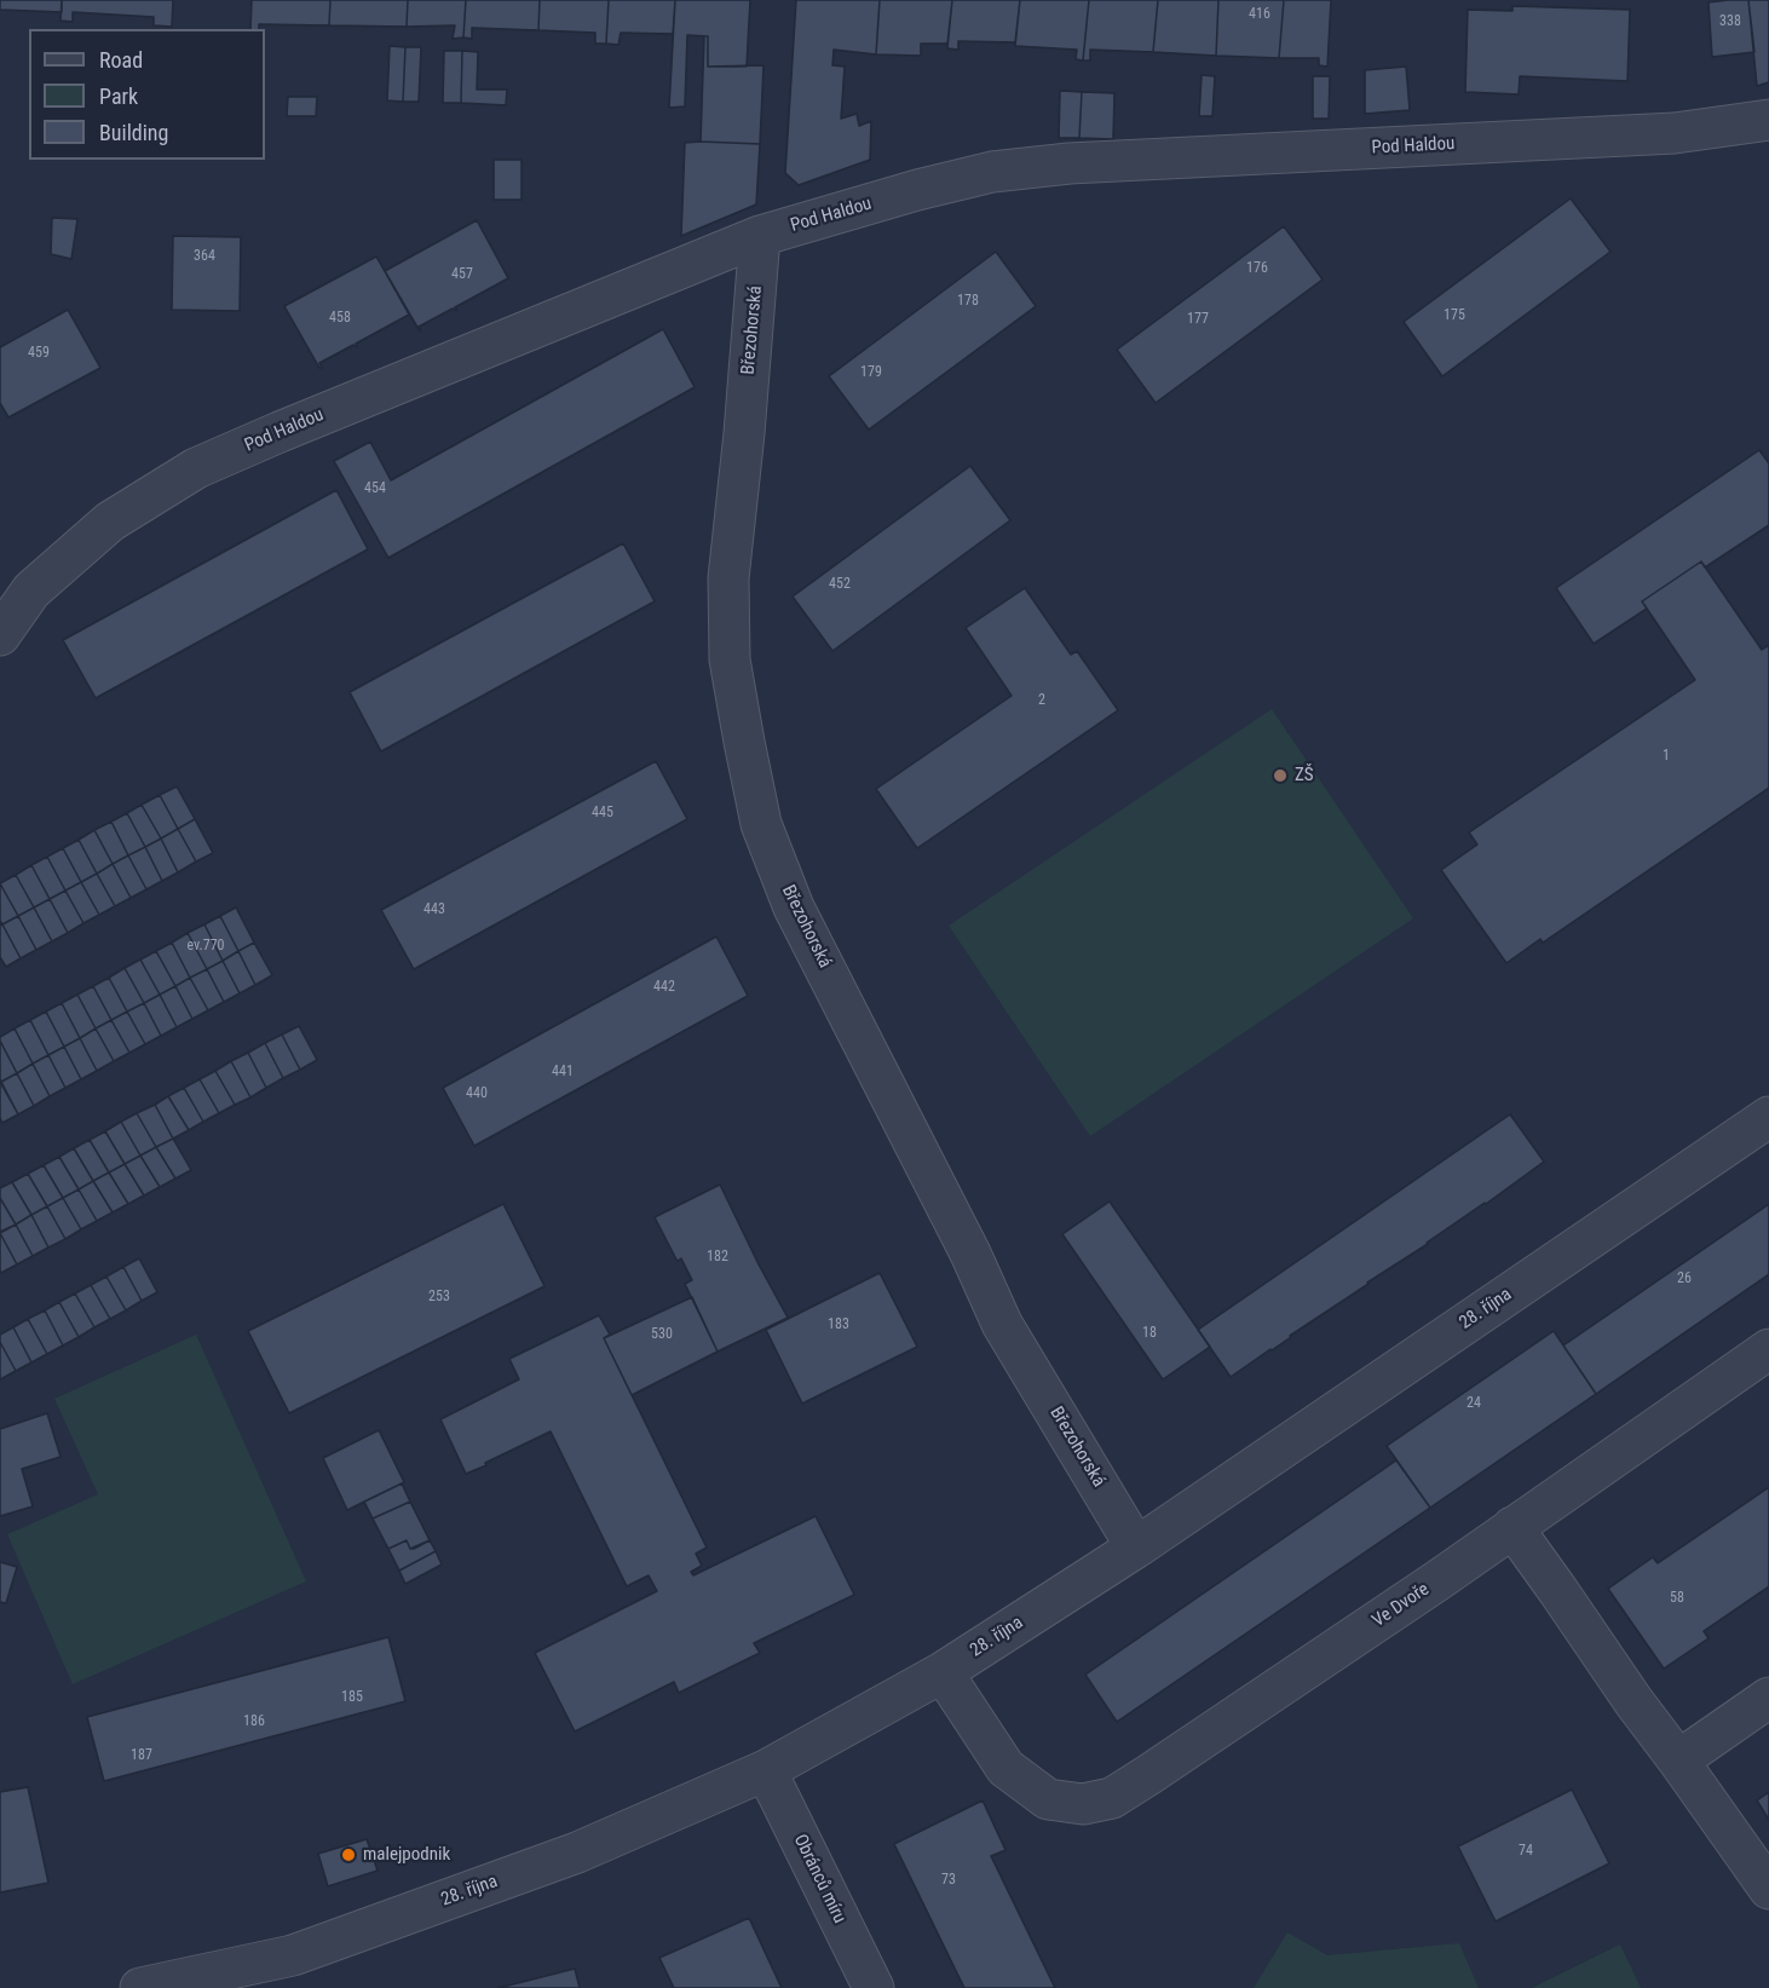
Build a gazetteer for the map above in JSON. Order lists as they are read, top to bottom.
{
  "streets": {
    "street": [
      "Pod Haldou",
      "Březohorská",
      "28. října",
      "Ve Dvoře",
      "Obránců míru"
    ]
  },
  "crossings": [
    ["Pod Haldou", "Březohorská"],
    ["Březohorská", "28. října"],
    ["28. října", "Ve Dvoře"],
    ["28. října", "Obránců míru"]
  ],
  "places": ["ZŠ", "malejpodnik"],
  "house_numbers": [
    "416",
    "338",
    "364",
    "176",
    "457",
    "178",
    "175",
    "458",
    "177",
    "459",
    "179",
    "454",
    "452",
    "2",
    "1",
    "445",
    "443",
    "ev.770",
    "442",
    "441",
    "440",
    "182",
    "26",
    "253",
    "183",
    "18",
    "530",
    "24",
    "58",
    "185",
    "186",
    "187",
    "74",
    "73"
  ],
  "legend": ["Road", "Park", "Building"]
}
